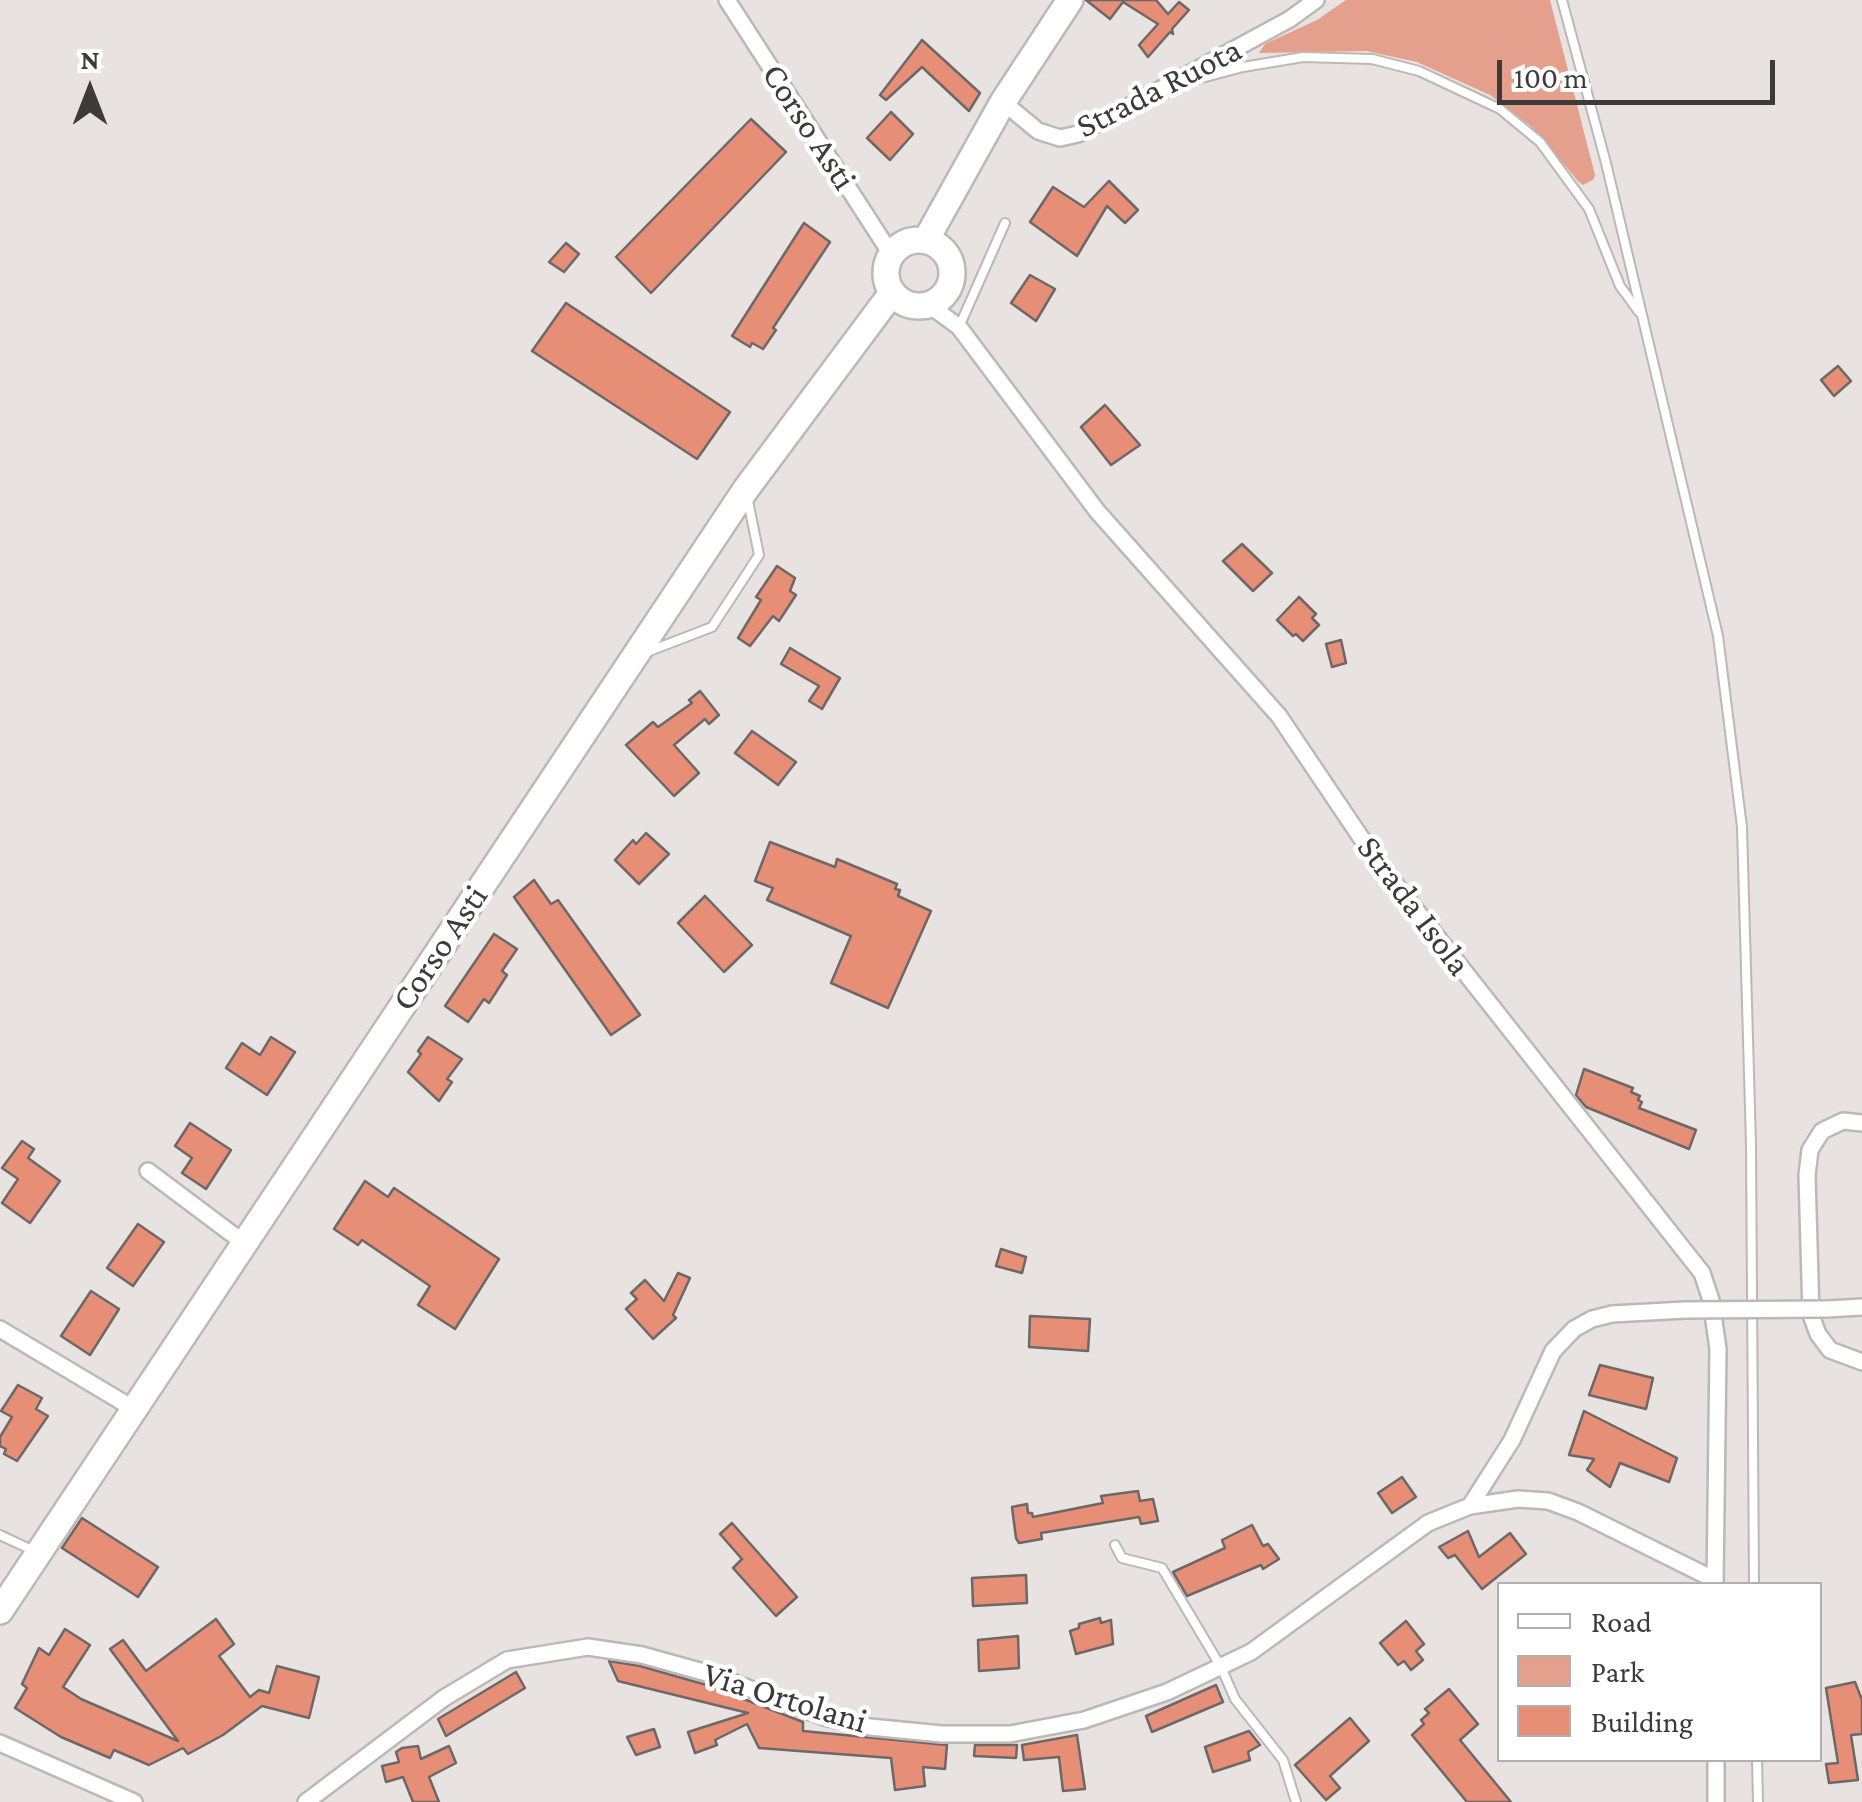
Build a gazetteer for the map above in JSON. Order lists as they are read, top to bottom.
{
  "streets": {
    "main road": ["Corso Asti"],
    "street": ["Strada Ruota", "Strada Isola", "Via Ortolani"]
  },
  "crossings": [
    ["Corso Asti", "Strada Isola"],
    ["Strada Isola", "Via Ortolani"]
  ],
  "legend": ["Road", "Park", "Building"],
  "scale_bar": "100 m",
  "north": "top"
}
